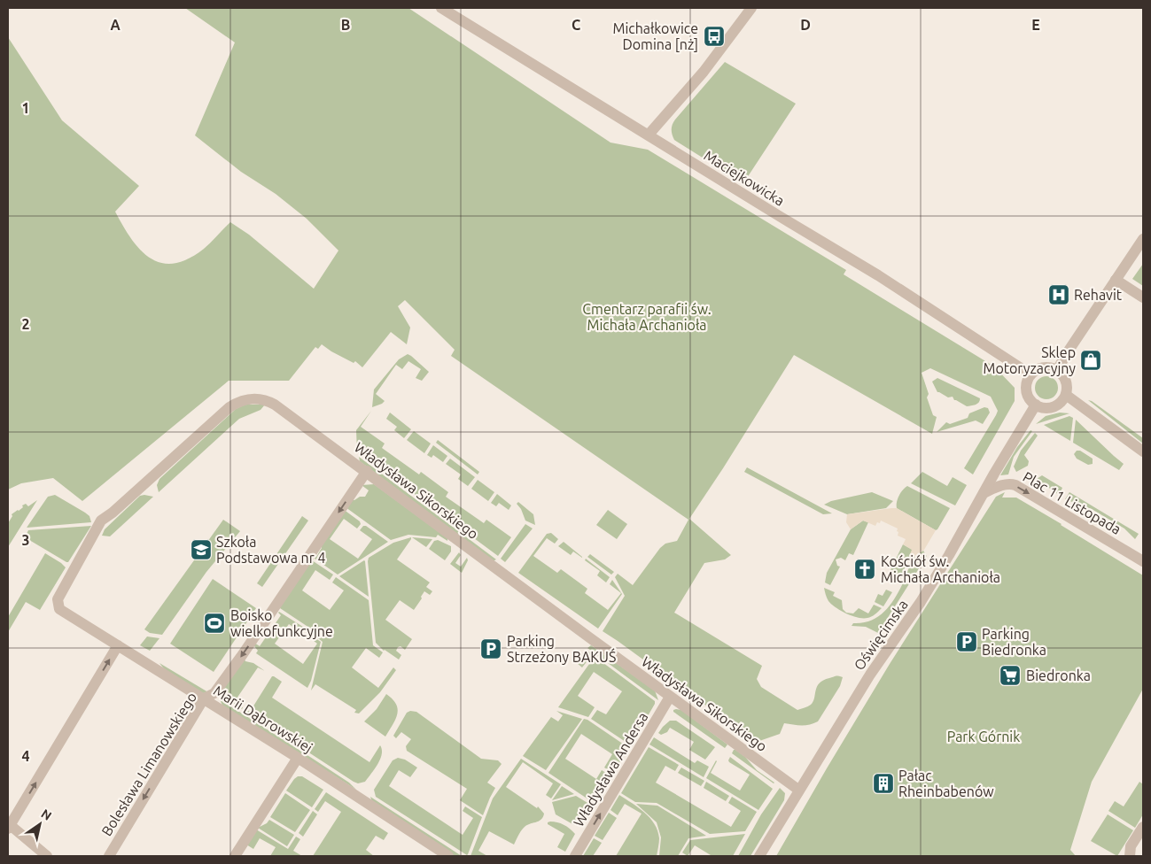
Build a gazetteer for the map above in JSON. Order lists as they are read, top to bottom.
{
  "streets": {
    "street": [
      "Maciejkowicka",
      "Władysława Sikorskiego",
      "Plac 11 Listopada",
      "Oświęcimska",
      "Marii Dąbrowskiej",
      "Bolesława Limanowskiego",
      "Władysława Andersa"
    ]
  },
  "crossings": [
    ["Maciejkowicka", "Oświęcimska"],
    ["Władysława Sikorskiego", "Oświęcimska"],
    ["Władysława Sikorskiego", "Marii Dąbrowskiej"],
    ["Władysława Sikorskiego", "Bolesława Limanowskiego"],
    ["Władysława Sikorskiego", "Władysława Andersa"],
    ["Plac 11 Listopada", "Oświęcimska"],
    ["Marii Dąbrowskiej", "Bolesława Limanowskiego"]
  ],
  "one_way": ["Plac 11 Listopada", "Bolesława Limanowskiego", "Władysława Andersa"],
  "parks": ["Cmentarz parafii św. Michała Archanioła", "Park Górnik"],
  "places": {
    "bus stop": ["Michałkowice Domina [nż]"],
    "hospital": ["Rehavit"],
    "shop": ["Sklep Motoryzacyjny"],
    "school or university": ["Szkoła Podstawowa nr 4"],
    "church": ["Kościół św. Michała Archanioła"],
    "sports": ["Boisko wielkofunkcyjne"],
    "parking": ["Parking Biedronka", "Parking Strzeżony BAKUŚ"],
    "supermarket": ["Biedronka"],
    "building": ["Pałac Rheinbabenów"]
  },
  "north": "top right",
  "grid": {
    "columns": [
      "A",
      "B",
      "C",
      "D",
      "E"
    ],
    "rows": [
      "1",
      "2",
      "3",
      "4"
    ]
  }
}
